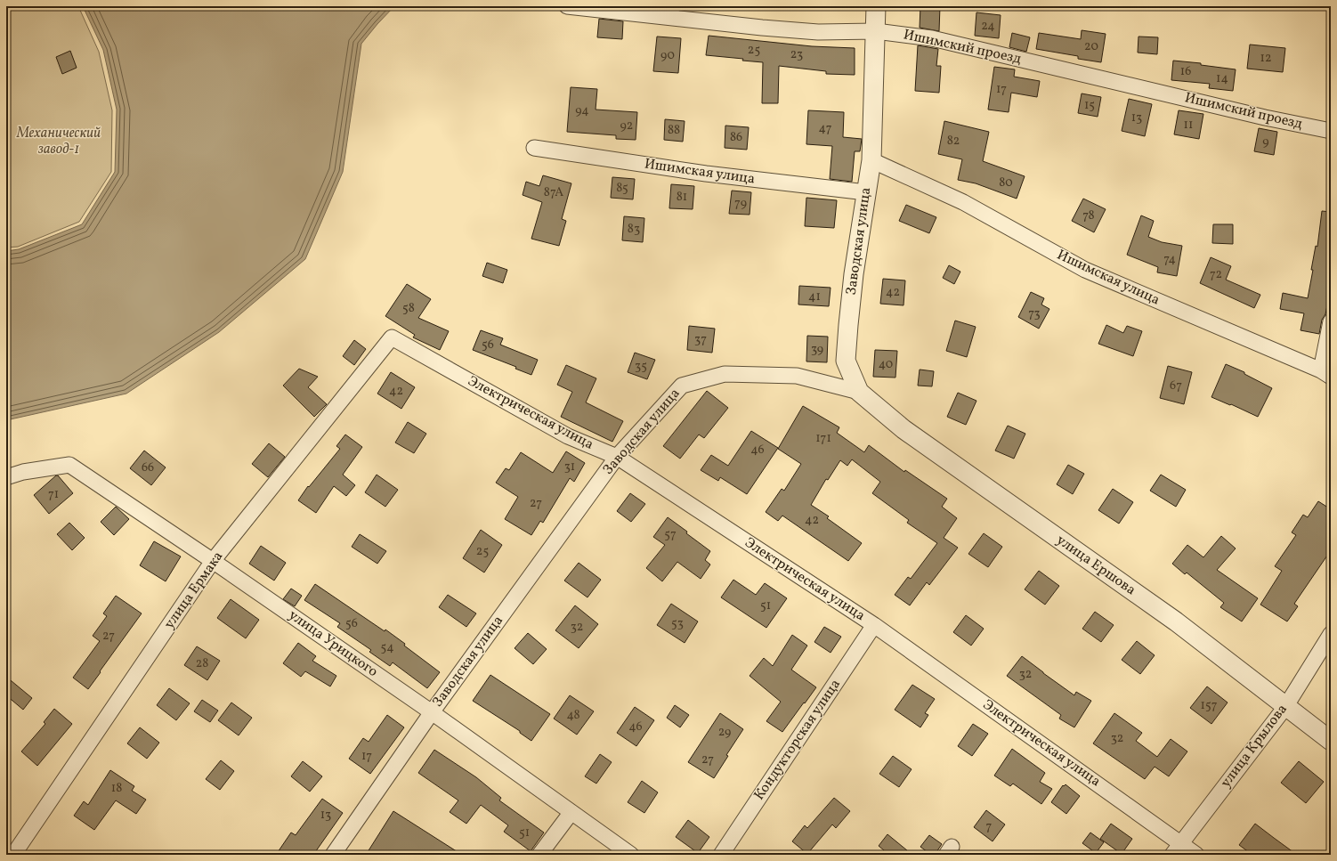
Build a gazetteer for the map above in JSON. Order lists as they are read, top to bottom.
{
  "streets": {
    "street": [
      "Ишимский проезд",
      "Ишимская улица",
      "Заводская улица",
      "Электрическая улица",
      "улица Ершова",
      "улица Ермака",
      "улица Урицкого",
      "Кондукторская улица",
      "улица Крылова"
    ]
  },
  "crossings": [
    ["Ишимский проезд", "Заводская улица"],
    ["Ишимская улица", "Заводская улица"],
    ["Заводская улица", "Электрическая улица"],
    ["Заводская улица", "улица Ершова"],
    ["Заводская улица", "улица Урицкого"],
    ["Электрическая улица", "улица Ермака"],
    ["Электрическая улица", "Кондукторская улица"],
    ["Электрическая улица", "улица Крылова"],
    ["улица Ершова", "улица Крылова"],
    ["улица Ермака", "улица Урицкого"]
  ],
  "parks": ["Механический завод-1"],
  "house_numbers": [
    "24",
    "20",
    "25",
    "23",
    "90",
    "12",
    "16",
    "14",
    "17",
    "15",
    "94",
    "13",
    "11",
    "92",
    "47",
    "88",
    "86",
    "82",
    "9",
    "80",
    "85",
    "87А",
    "81",
    "79",
    "78",
    "83",
    "74",
    "72",
    "42",
    "41",
    "58",
    "73",
    "37",
    "56",
    "39",
    "40",
    "35",
    "67",
    "42",
    "171",
    "46",
    "31",
    "66",
    "71",
    "27",
    "42",
    "57",
    "25",
    "51",
    "56",
    "53",
    "32",
    "27",
    "54",
    "28",
    "32",
    "157",
    "48",
    "46",
    "29",
    "32",
    "17",
    "27",
    "18",
    "13",
    "7",
    "51"
  ]
}
